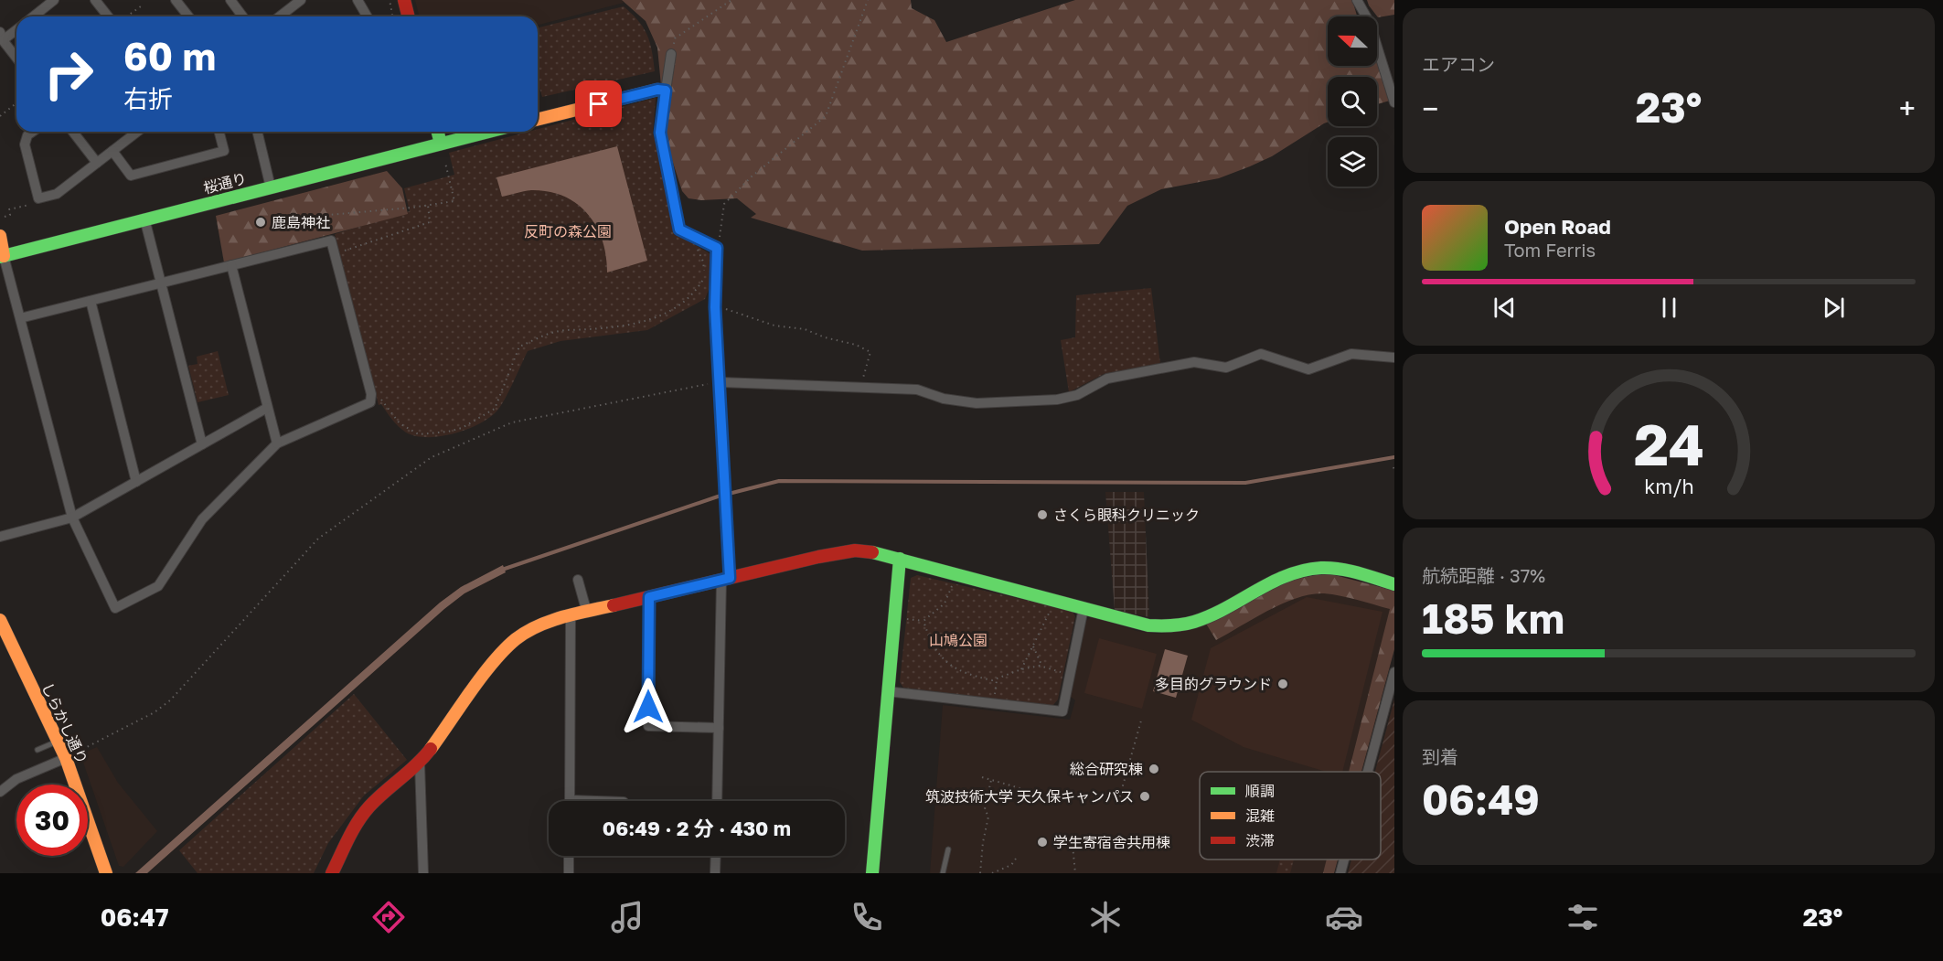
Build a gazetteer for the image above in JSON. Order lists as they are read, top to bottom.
{
  "streets": {
    "street": ["桜通り", "しらかし通り"]
  },
  "parks": ["反町の森公園", "山鳩公園"],
  "places": [
    "鹿島神社",
    "さくら眼科クリニック",
    "多目的グラウンド",
    "総合研究棟",
    "筑波技術大学 天久保キャンパス",
    "学生寄宿舎共用棟"
  ],
  "legend": ["順調", "混雑", "渋滞"],
  "north": "left",
  "page": {
    "tile": [
      "エアコン",
      ["航続距離 · 37%", "185 km"],
      ["到着", "06:49"]
    ],
    "turn": ["60 m", "右折"],
    "heat": ["−", "23°", "+"],
    "song": ["Open Road", "Tom Ferris"],
    "limit": "30",
    "trip": "06:49 · 2 分 · 430 m",
    "tabs": ["06:47", "23°"],
    "gauge": ["24", "km/h"]
  }
}
